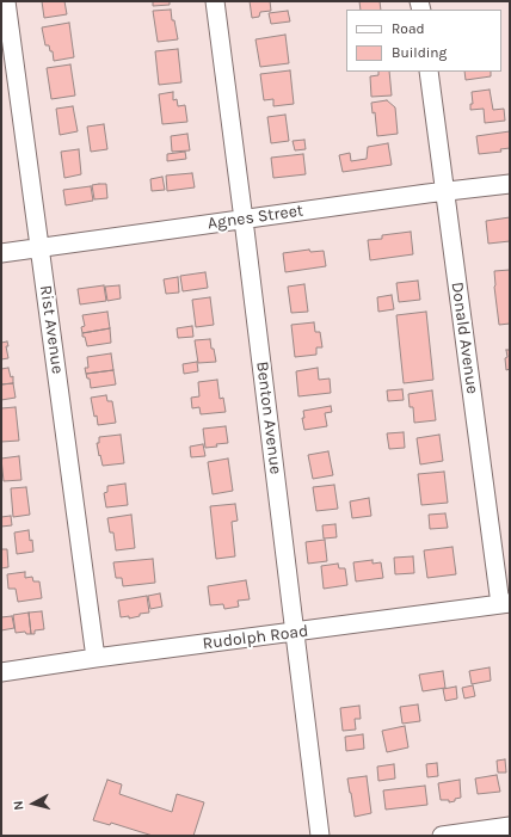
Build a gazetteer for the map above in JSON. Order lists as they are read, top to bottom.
{
  "streets": {
    "street": [
      "Agnes Street",
      "Rist Avenue",
      "Donald Avenue",
      "Benton Avenue",
      "Rudolph Road"
    ]
  },
  "crossings": [
    ["Agnes Street", "Rist Avenue"],
    ["Agnes Street", "Donald Avenue"],
    ["Agnes Street", "Benton Avenue"],
    ["Rist Avenue", "Rudolph Road"],
    ["Donald Avenue", "Rudolph Road"],
    ["Benton Avenue", "Rudolph Road"]
  ],
  "legend": ["Road", "Building"],
  "north": "left"
}
